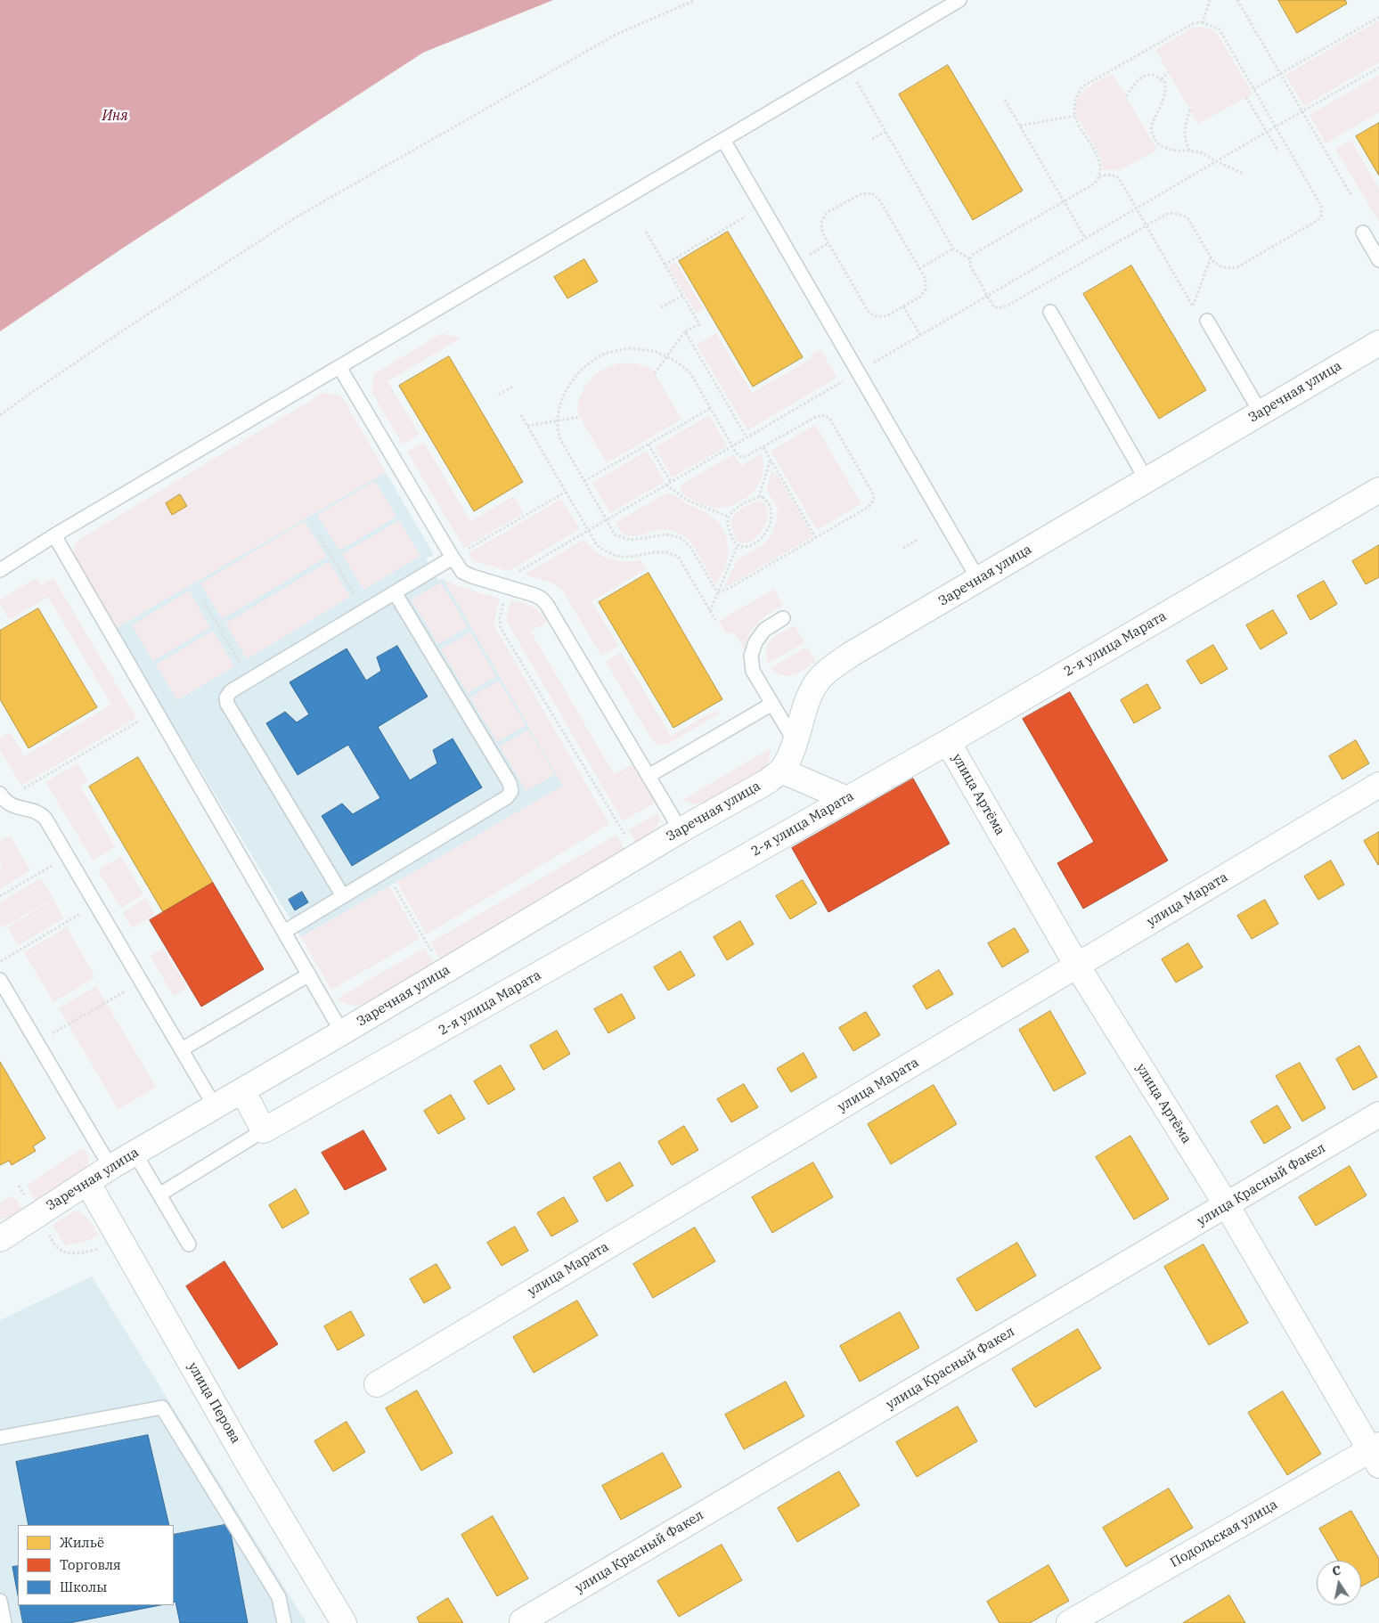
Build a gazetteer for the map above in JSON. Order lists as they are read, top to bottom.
{
  "streets": {
    "street": [
      "Заречная улица",
      "2-я улица Марата",
      "улица Артёма",
      "улица Марата",
      "улица Красный Факел",
      "улица Перова",
      "Подольская улица"
    ]
  },
  "crossings": [
    ["Заречная улица", "улица Перова"],
    ["2-я улица Марата", "улица Артёма"],
    ["улица Артёма", "улица Марата"],
    ["улица Артёма", "улица Красный Факел"],
    ["улица Артёма", "Подольская улица"]
  ],
  "water": ["Иня"],
  "legend": ["Жильё", "Торговля", "Школы"],
  "north": "top"
}
